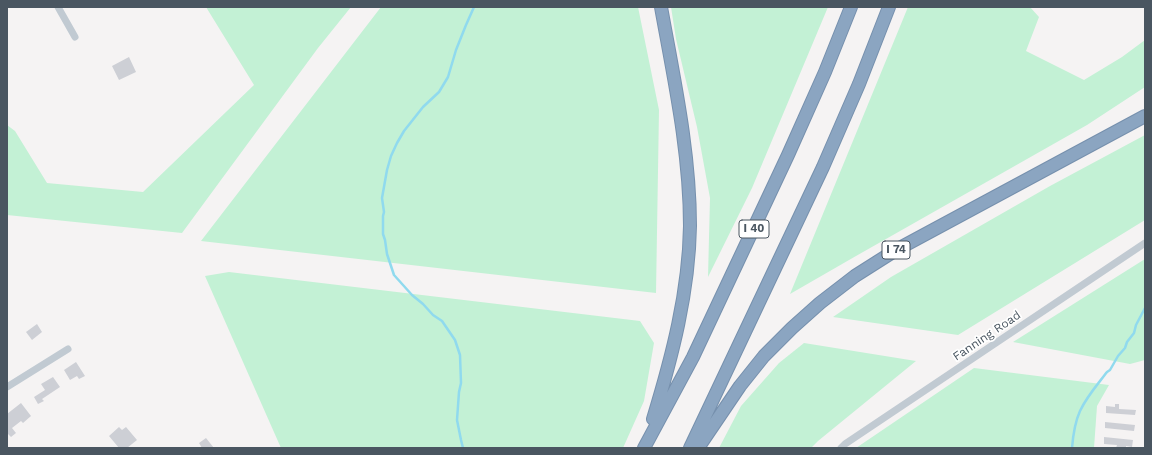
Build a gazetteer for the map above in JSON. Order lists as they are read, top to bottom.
{
  "streets": {
    "highway": ["I 40", "I 74"],
    "street": ["Fanning Road"]
  }
}
